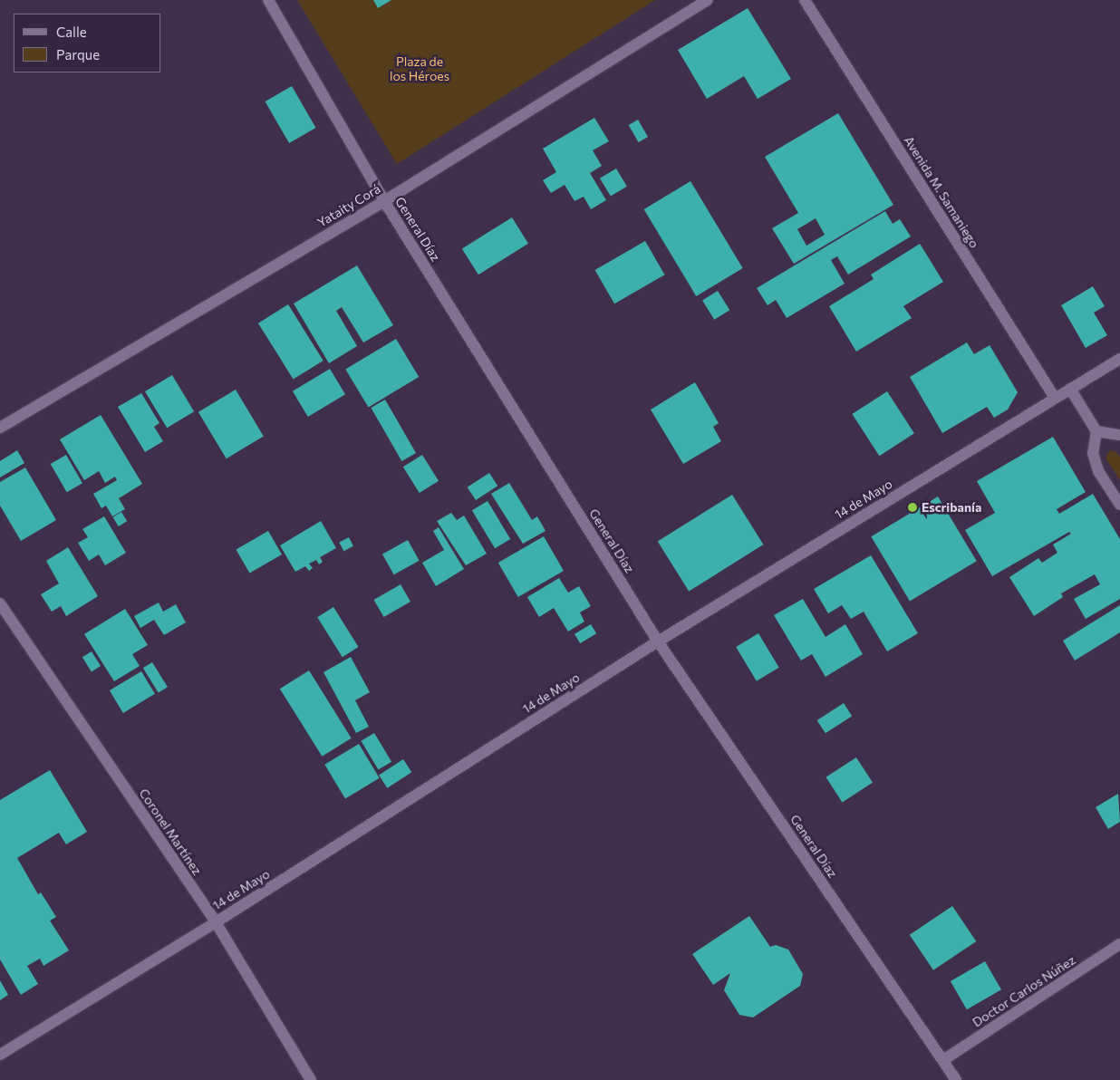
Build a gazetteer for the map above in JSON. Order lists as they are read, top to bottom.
{
  "streets": {
    "street": [
      "Avenida M. Samaniego",
      "Yataity Corá",
      "General Díaz",
      "14 de Mayo",
      "Coronel Martínez",
      "Doctor Carlos Núñez"
    ]
  },
  "crossings": [
    ["Avenida M. Samaniego", "14 de Mayo"],
    ["Yataity Corá", "General Díaz"],
    ["General Díaz", "14 de Mayo"],
    ["General Díaz", "Doctor Carlos Núñez"],
    ["14 de Mayo", "Coronel Martínez"]
  ],
  "parks": ["Plaza de los Héroes"],
  "places": ["Escribanía"],
  "legend": ["Calle", "Parque"]
}
